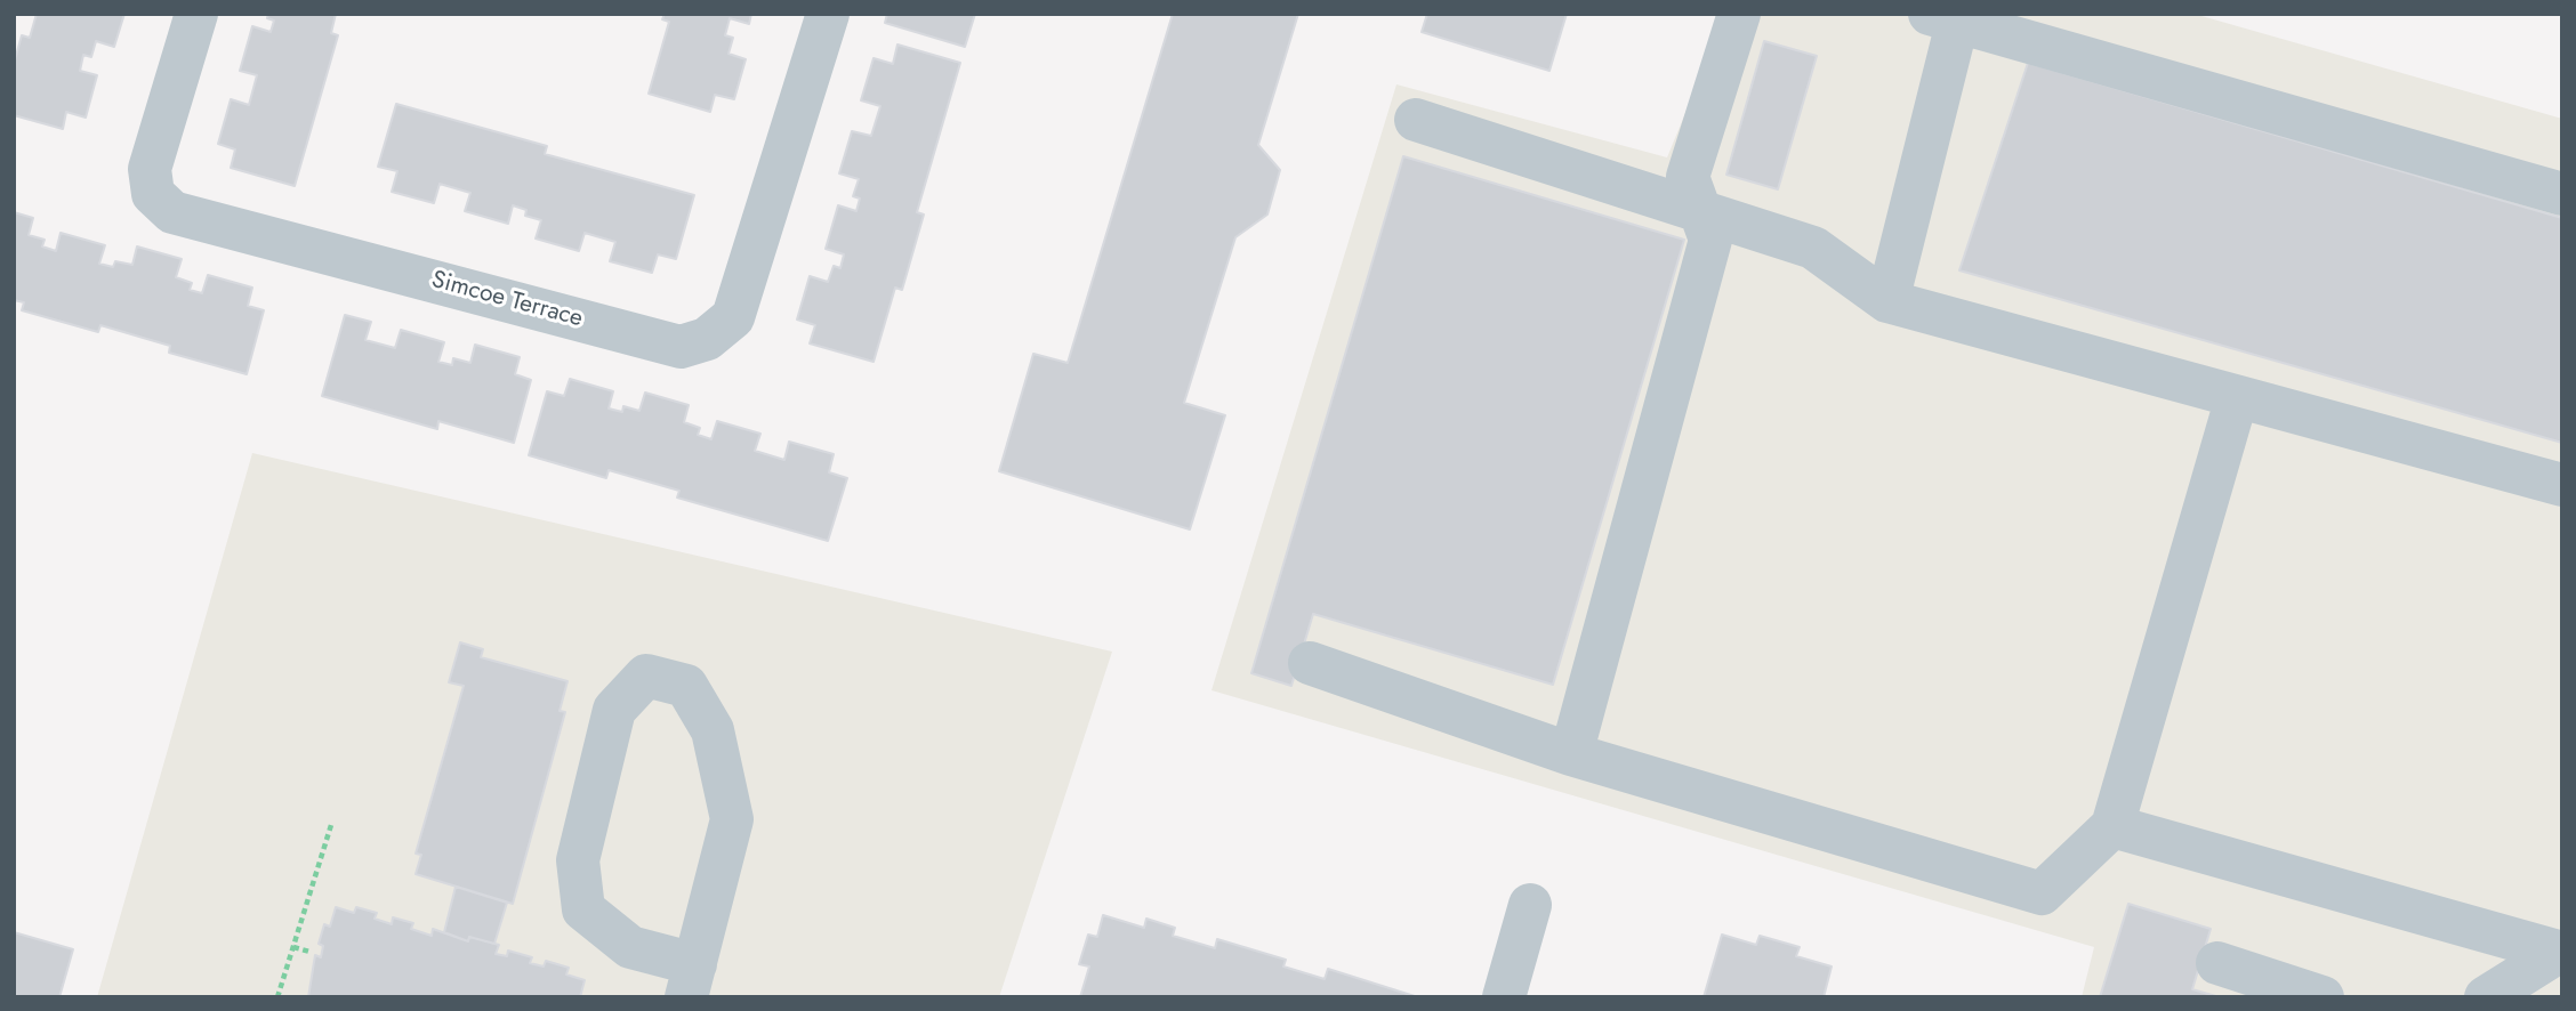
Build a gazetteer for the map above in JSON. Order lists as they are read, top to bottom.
{
  "streets": {
    "street": ["Simcoe Terrace"]
  }
}
